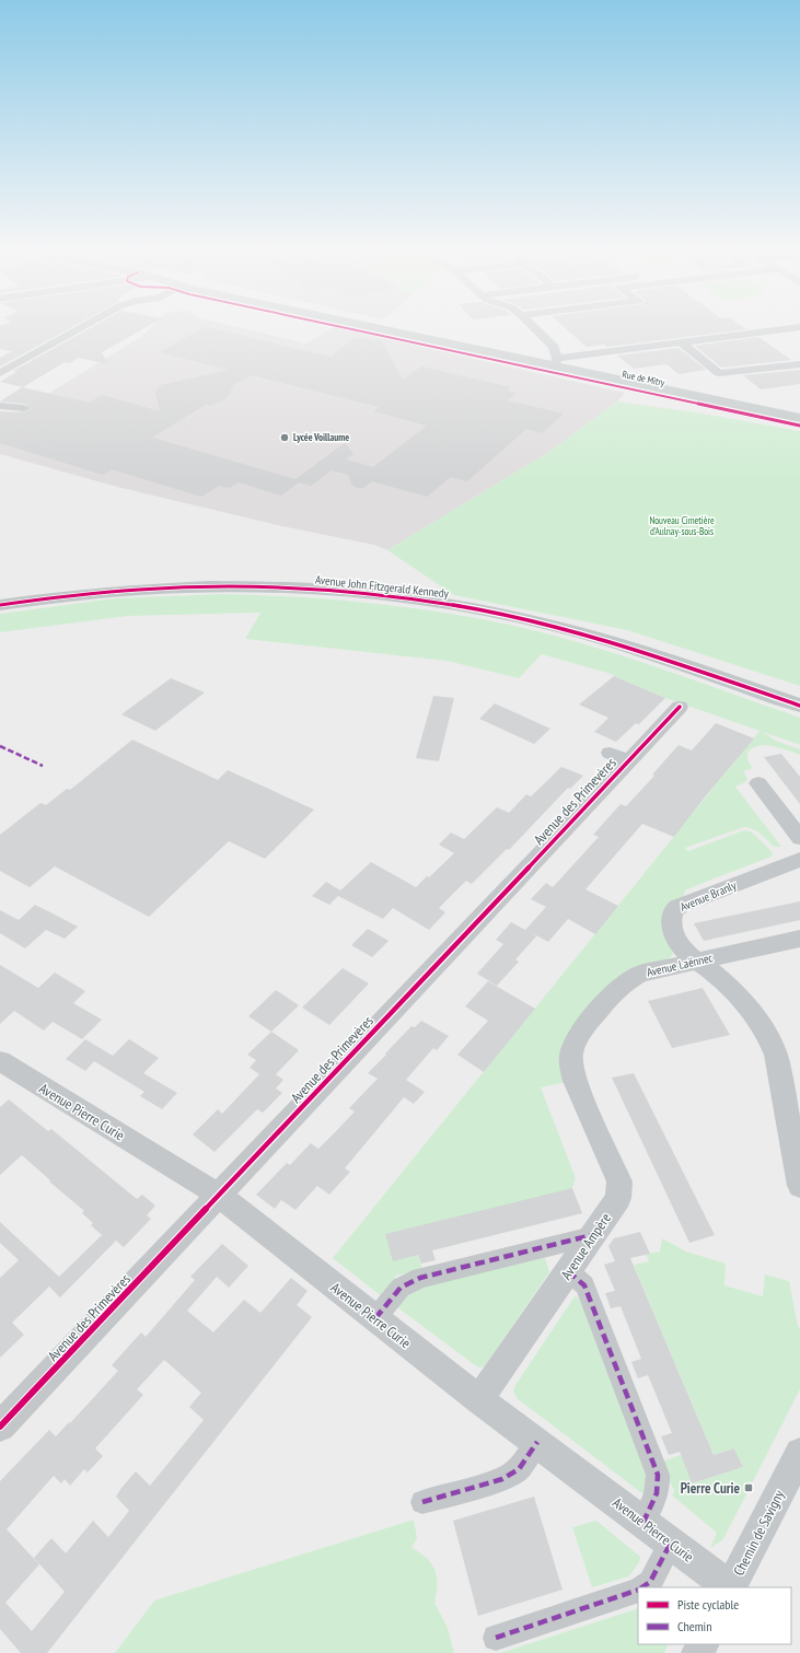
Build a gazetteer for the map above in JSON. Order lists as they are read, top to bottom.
{
  "streets": {
    "main road": ["Rue de Mitry", "Avenue John Fitzgerald Kennedy"],
    "street": [
      "Avenue des Primevères",
      "Avenue Branly",
      "Avenue Laënnec",
      "Avenue Pierre Curie",
      "Avenue Ampère",
      "Chemin de Savigny"
    ]
  },
  "crossings": [
    ["Avenue des Primevères", "Avenue Pierre Curie"],
    ["Avenue Branly", "Avenue Laënnec"],
    ["Avenue Laënnec", "Avenue Ampère"],
    ["Avenue Pierre Curie", "Avenue Ampère"]
  ],
  "parks": ["Nouveau Cimetière d'Aulnay-sous-Bois"],
  "places": {
    "other": ["Lycée Voillaume"],
    "transit": ["Pierre Curie"]
  },
  "legend": ["Piste cyclable", "Chemin"]
}
